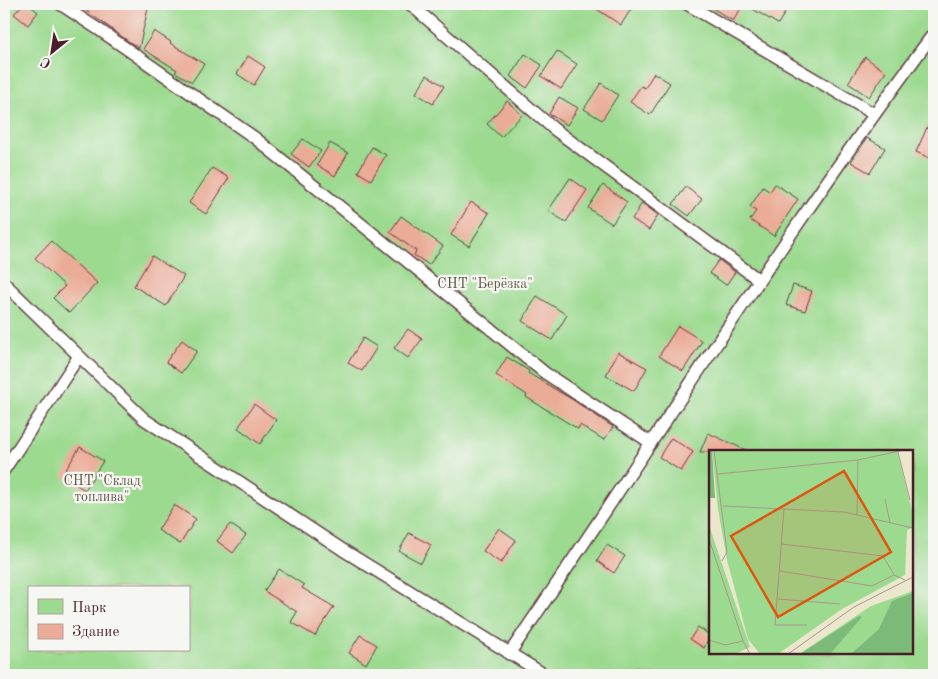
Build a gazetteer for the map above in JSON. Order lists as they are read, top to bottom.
{
  "parks": ["СНТ \"Берёзка\"", "СНТ \"Склад топлива\""],
  "legend": ["Парк", "Здание"],
  "north": "bottom left"
}
